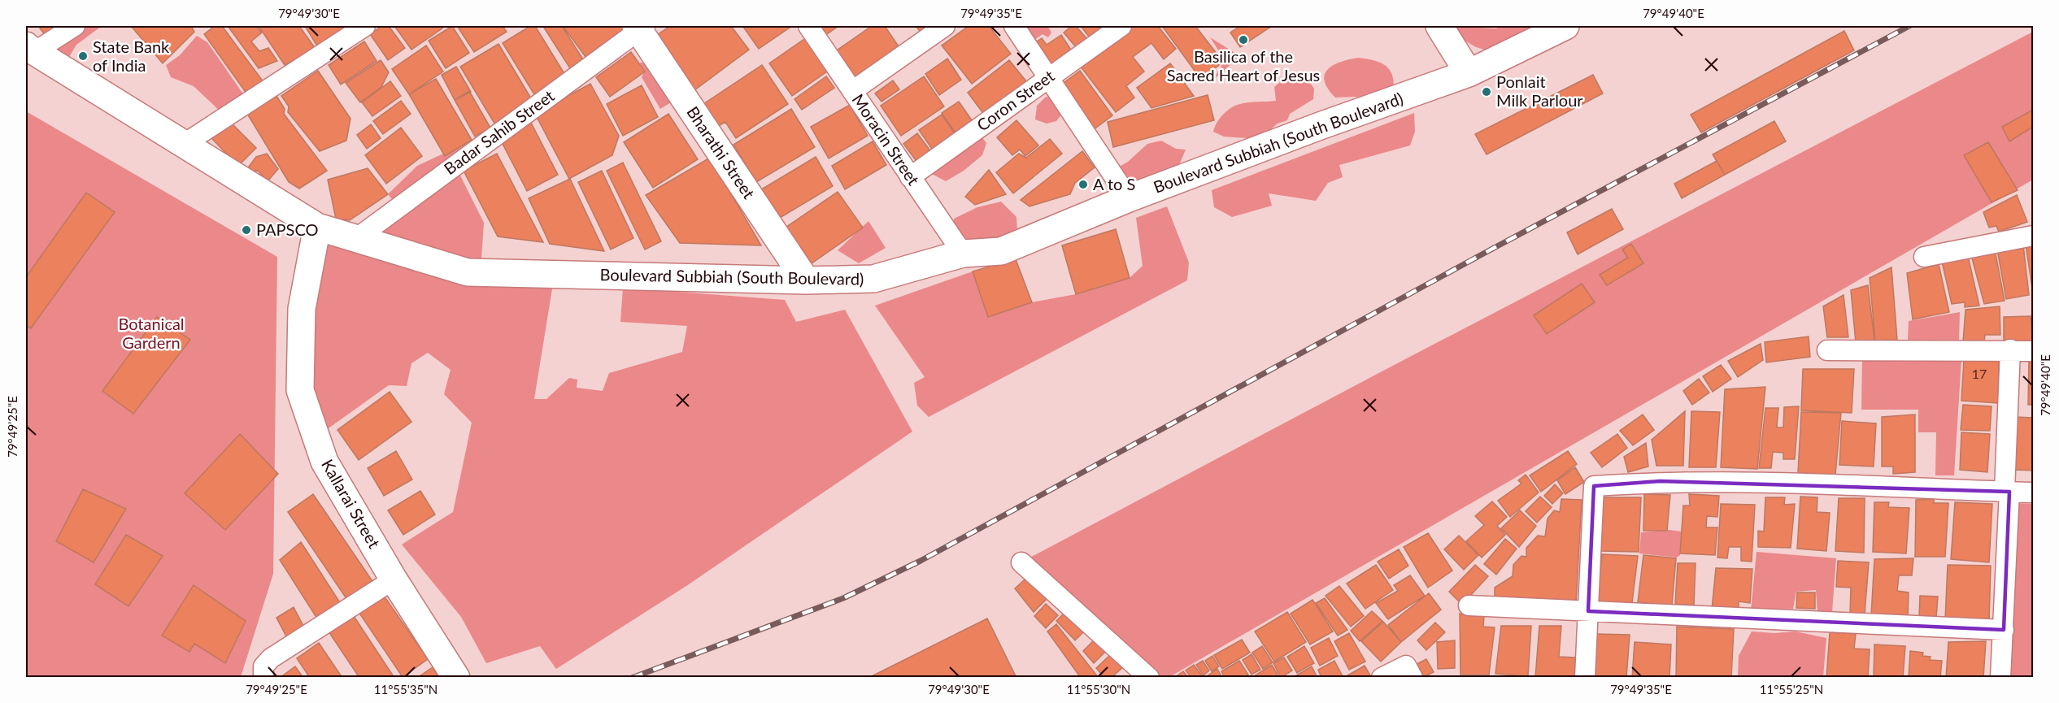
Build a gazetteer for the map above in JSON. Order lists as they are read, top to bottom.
{
  "streets": {
    "main road": ["Boulevard Subbiah (South Boulevard)", "Bharathi Street", "Kallarai Street"],
    "street": ["Coron Street", "Badar Sahib Street", "Moracin Street"]
  },
  "crossings": [
    ["Coron Street", "Moracin Street"],
    ["Badar Sahib Street", "Boulevard Subbiah (South Boulevard)"],
    ["Badar Sahib Street", "Bharathi Street"],
    ["Moracin Street", "Boulevard Subbiah (South Boulevard)"],
    ["Boulevard Subbiah (South Boulevard)", "Bharathi Street"],
    ["Boulevard Subbiah (South Boulevard)", "Kallarai Street"]
  ],
  "parks": ["Botanical Gardern"],
  "places": [
    "Basilica of the Sacred Heart of Jesus",
    "State Bank of India",
    "Ponlait Milk Parlour",
    "A to S",
    "PAPSCO"
  ],
  "house_numbers": ["17"],
  "coordinates": [
    "79°49'30\"E",
    "79°49'35\"E",
    "79°49'40\"E",
    "79°49'25\"E",
    "11°55'35\"N",
    "11°55'30\"N",
    "11°55'25\"N"
  ]
}
